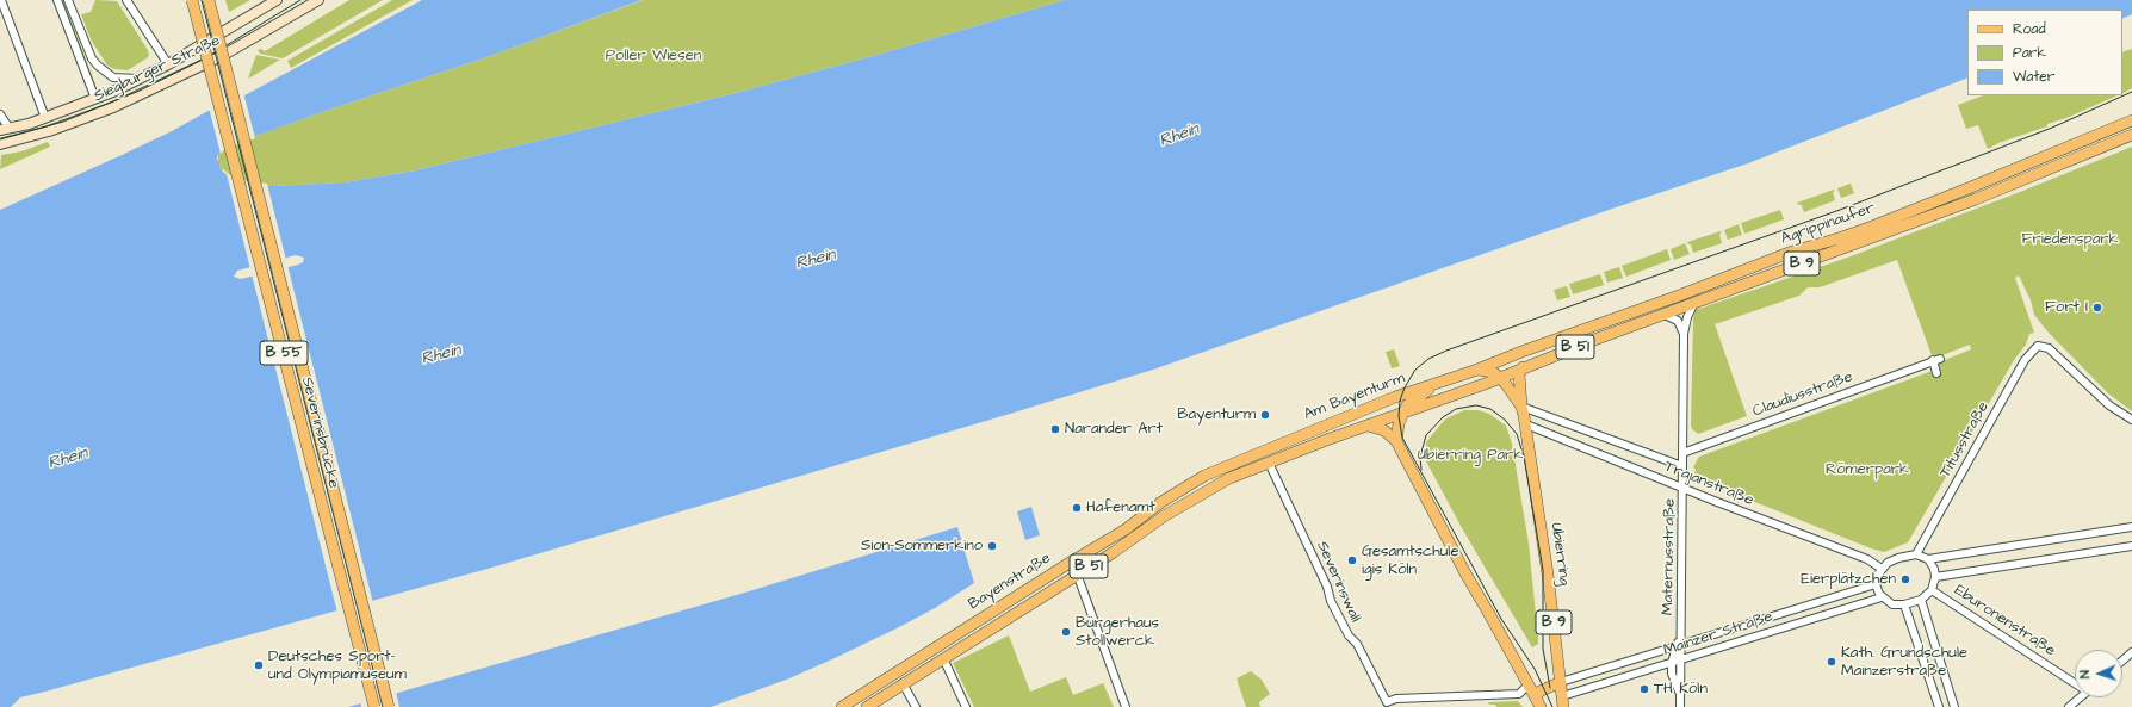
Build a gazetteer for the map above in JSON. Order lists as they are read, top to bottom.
{
  "streets": {
    "main road": [
      "Siegburger Straße",
      "Agrippinaufer",
      "B 9",
      "B 51",
      "B 55",
      "Am Bayenturm",
      "Severinsbrücke",
      "Ubierring",
      "Bayenstraße"
    ],
    "street": [
      "Claudiusstraße",
      "Titusstraße",
      "Trajanstraße",
      "Maternusstraße",
      "Severinswall",
      "Eburonenstraße",
      "Mainzer Straße"
    ]
  },
  "crossings": [
    ["Agrippinaufer", "B 9"],
    ["Agrippinaufer", "Am Bayenturm"],
    ["Agrippinaufer", "Maternusstraße"],
    ["B 9", "Am Bayenturm"],
    ["B 9", "Trajanstraße"],
    ["B 9", "Ubierring"],
    ["Claudiusstraße", "Maternusstraße"],
    ["Am Bayenturm", "Bayenstraße"],
    ["Am Bayenturm", "Severinswall"],
    ["Titusstraße", "Trajanstraße"],
    ["Titusstraße", "Eburonenstraße"],
    ["Titusstraße", "Mainzer Straße"],
    ["Trajanstraße", "Ubierring"],
    ["Trajanstraße", "Maternusstraße"],
    ["Trajanstraße", "Eburonenstraße"],
    ["Trajanstraße", "Mainzer Straße"],
    ["Ubierring", "Mainzer Straße"],
    ["Maternusstraße", "Mainzer Straße"],
    ["Bayenstraße", "Severinswall"],
    ["Eburonenstraße", "Mainzer Straße"]
  ],
  "water": ["Rhein"],
  "parks": [
    "Poller Wiesen",
    "Friedenspark",
    "Ubierring Park",
    "Römerpark"
  ],
  "places": [
    "Fort I",
    "Bayenturm",
    "Narander Art",
    "Hafenamt",
    "Sion-Sommerkino",
    "Gesamtschule igis Köln",
    "Eierplätzchen",
    "Bürgerhaus Stollwerck",
    "Kath. Grundschule Mainzerstraße",
    "Deutsches Sport- und Olympiamuseum",
    "TH Köln"
  ],
  "legend": ["Road", "Park", "Water"],
  "north": "left"
}
